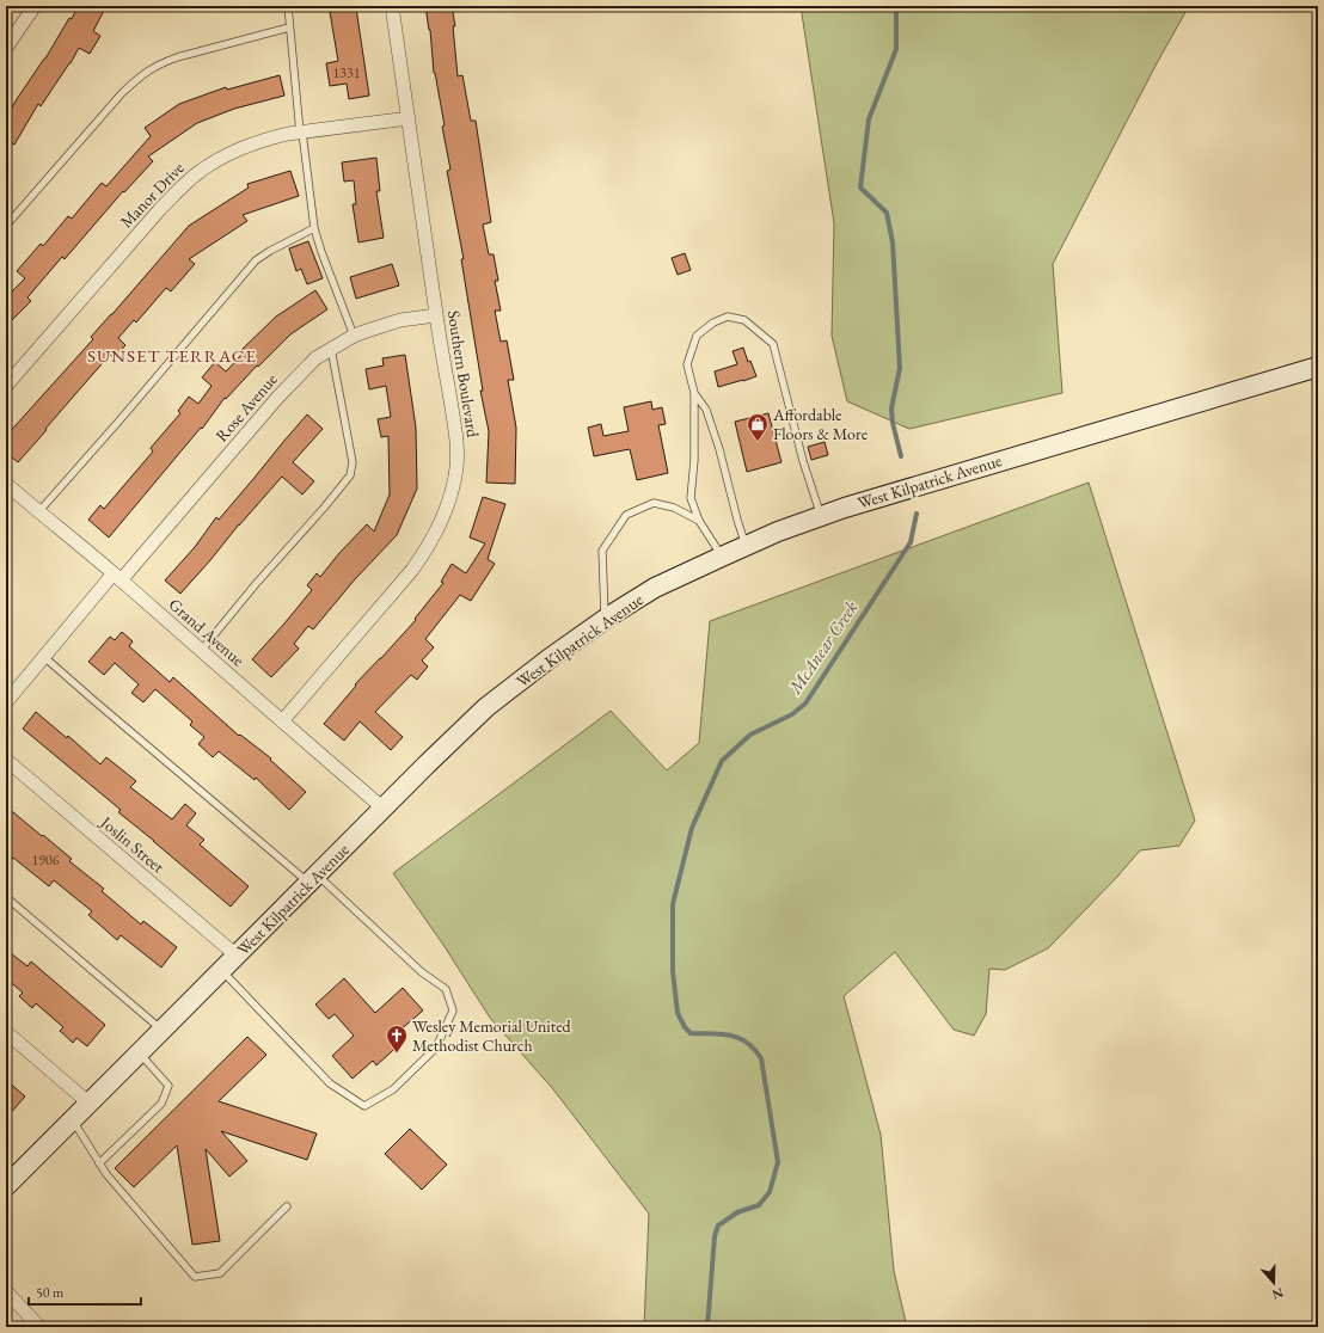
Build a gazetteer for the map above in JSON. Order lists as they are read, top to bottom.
{
  "streets": {
    "main road": ["West Kilpatrick Avenue"],
    "street": [
      "Manor Drive",
      "Southern Boulevard",
      "Rose Avenue",
      "Grand Avenue",
      "Joslin Street"
    ]
  },
  "crossings": [
    ["Manor Drive", "Southern Boulevard"],
    ["Southern Boulevard", "Rose Avenue"],
    ["Southern Boulevard", "Grand Avenue"],
    ["Rose Avenue", "Grand Avenue"],
    ["West Kilpatrick Avenue", "Grand Avenue"],
    ["West Kilpatrick Avenue", "Joslin Street"]
  ],
  "districts": ["SUNSET TERRACE"],
  "water": ["McAnear Creek"],
  "places": {
    "shop": ["Affordable Floors & More"],
    "church": ["Wesley Memorial United Methodist Church"]
  },
  "house_numbers": ["1331", "1906"],
  "scale_bar": "50 m",
  "north": "bottom"
}
